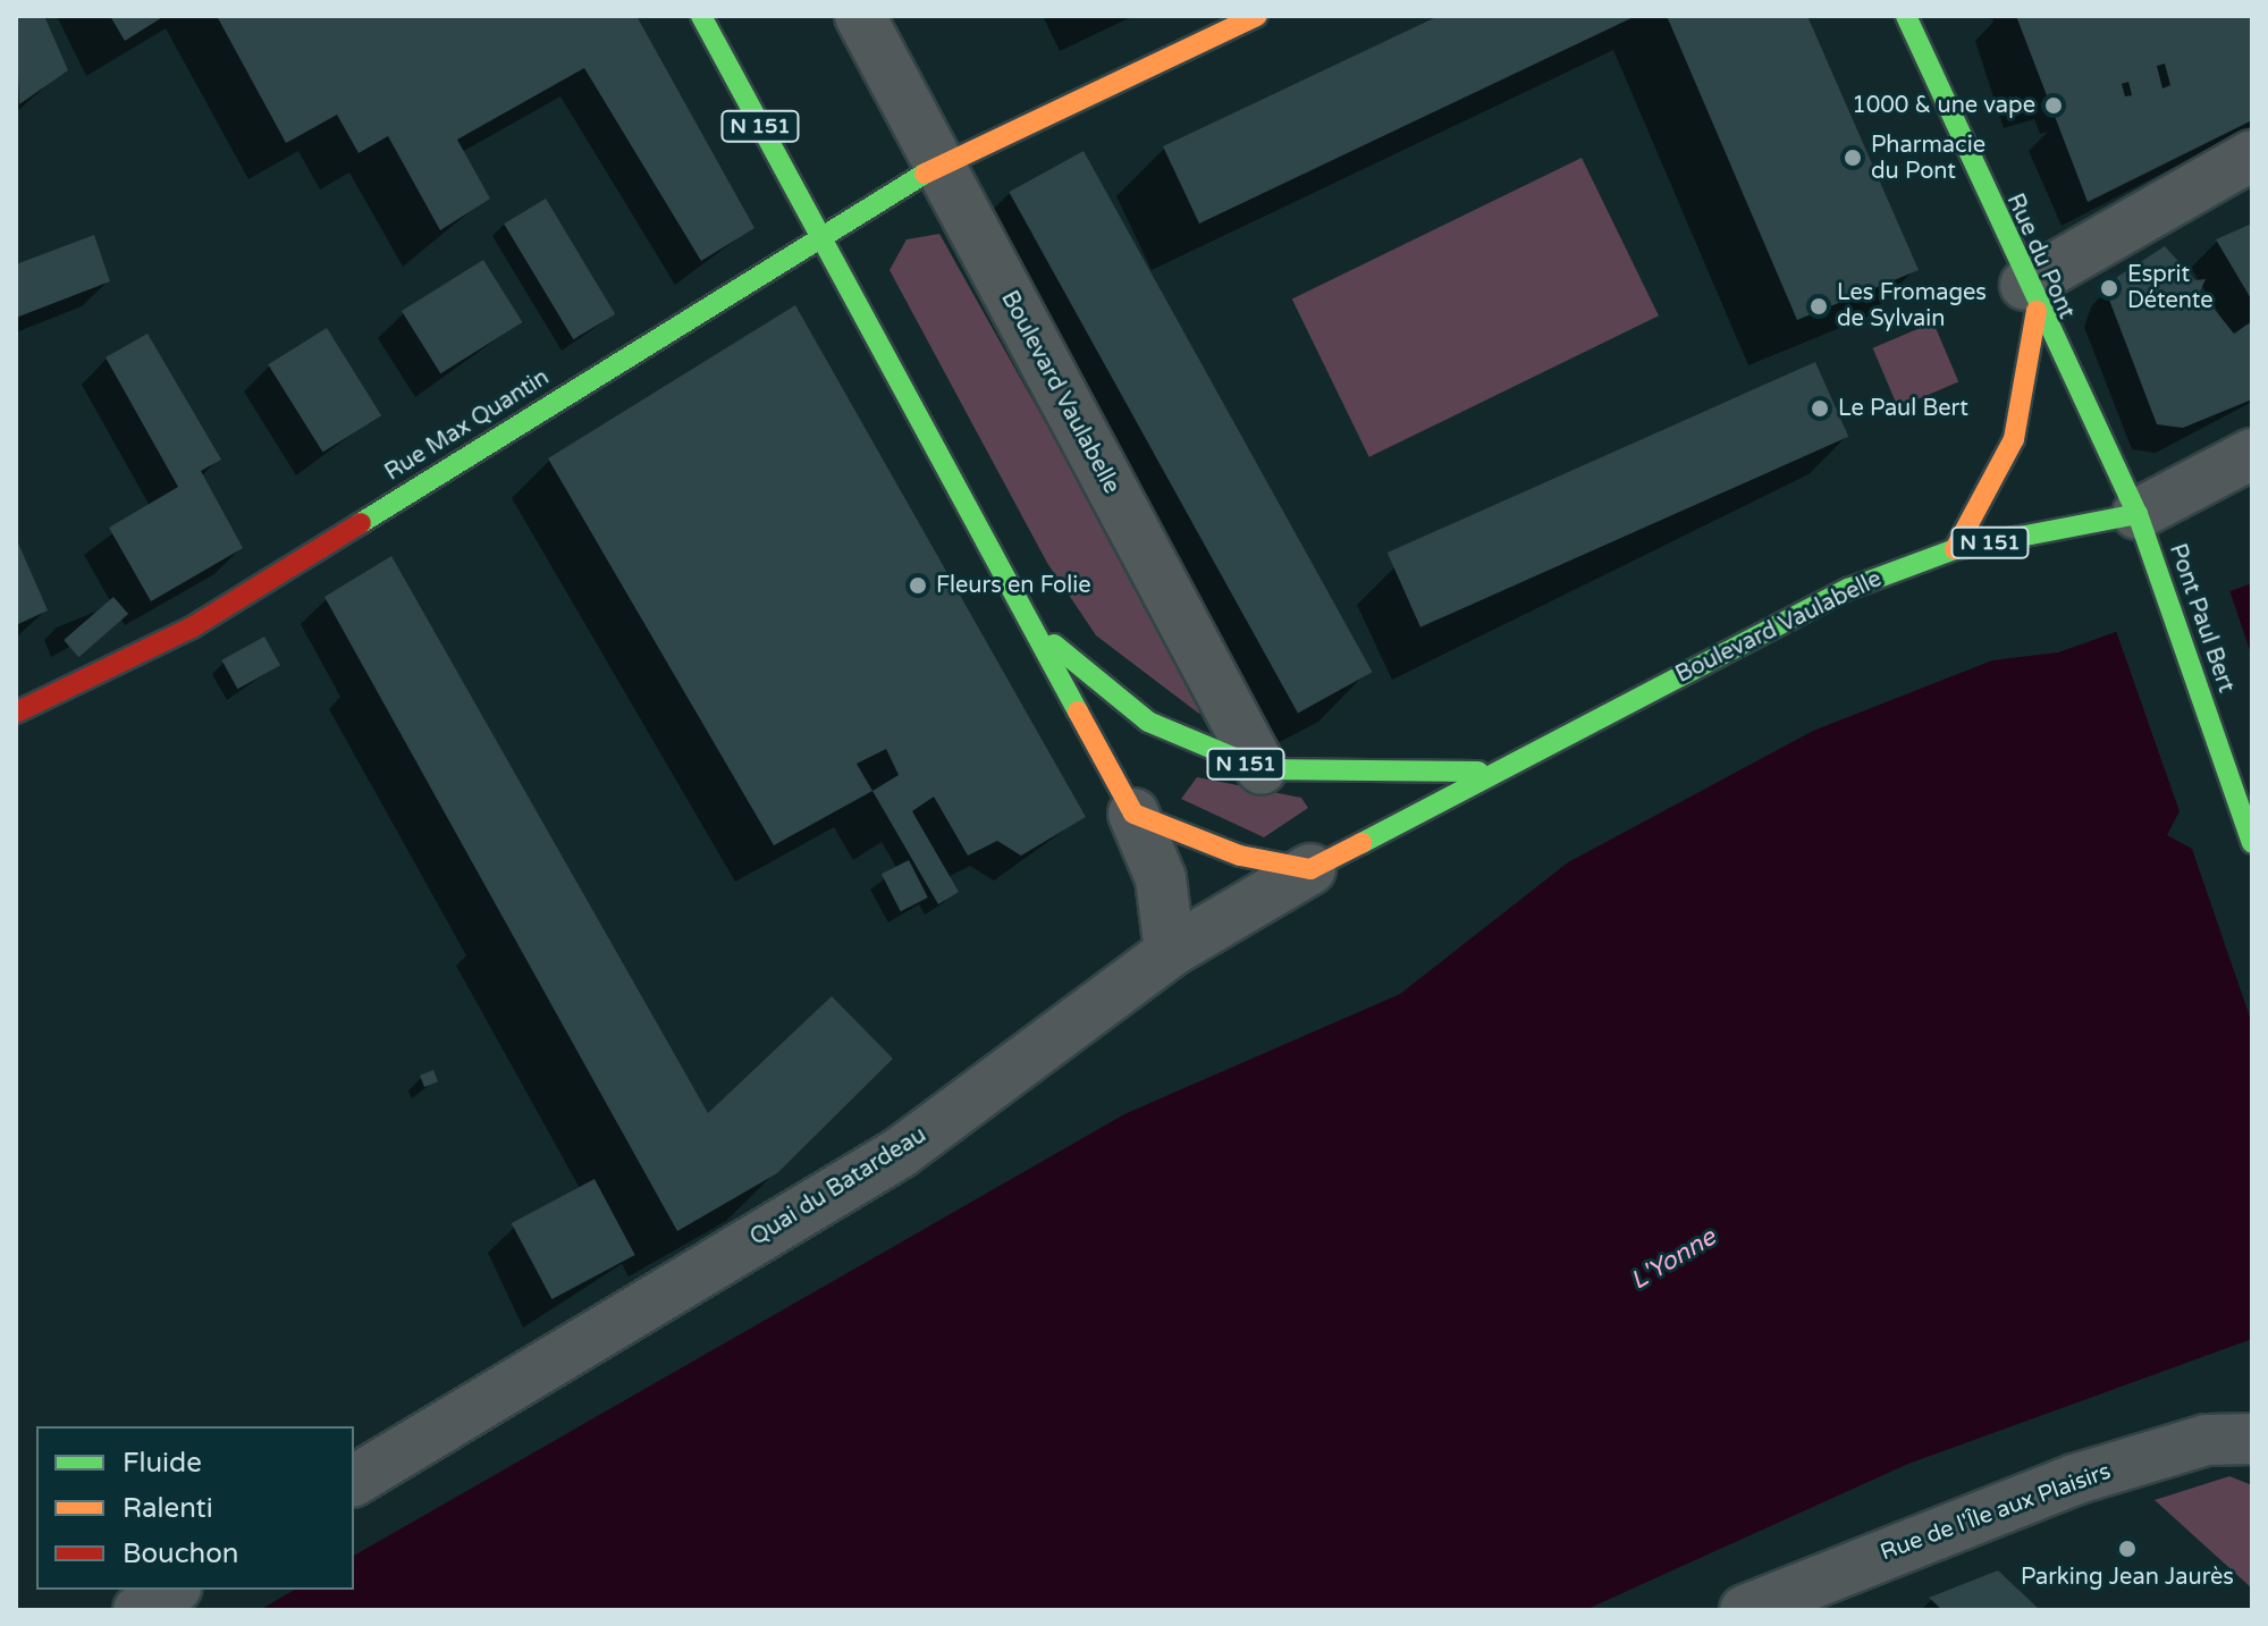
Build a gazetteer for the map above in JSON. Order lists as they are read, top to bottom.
{
  "streets": {
    "main road": [
      "N 151",
      "Rue du Pont",
      "Boulevard Vaulabelle",
      "Rue Max Quantin",
      "Pont Paul Bert"
    ],
    "street": ["Quai du Batardeau", "Rue de l'Île aux Plaisirs"]
  },
  "crossings": [
    ["Rue du Pont", "Boulevard Vaulabelle"],
    ["Rue du Pont", "Pont Paul Bert"],
    ["Boulevard Vaulabelle", "Rue Max Quantin"],
    ["Boulevard Vaulabelle", "Pont Paul Bert"],
    ["Boulevard Vaulabelle", "Quai du Batardeau"]
  ],
  "water": ["L'Yonne"],
  "places": [
    "1000 & une vape",
    "Pharmacie du Pont",
    "Esprit Détente",
    "Les Fromages de Sylvain",
    "Le Paul Bert",
    "Fleurs en Folie",
    "Parking Jean Jaurès"
  ],
  "legend": ["Fluide", "Ralenti", "Bouchon"]
}
